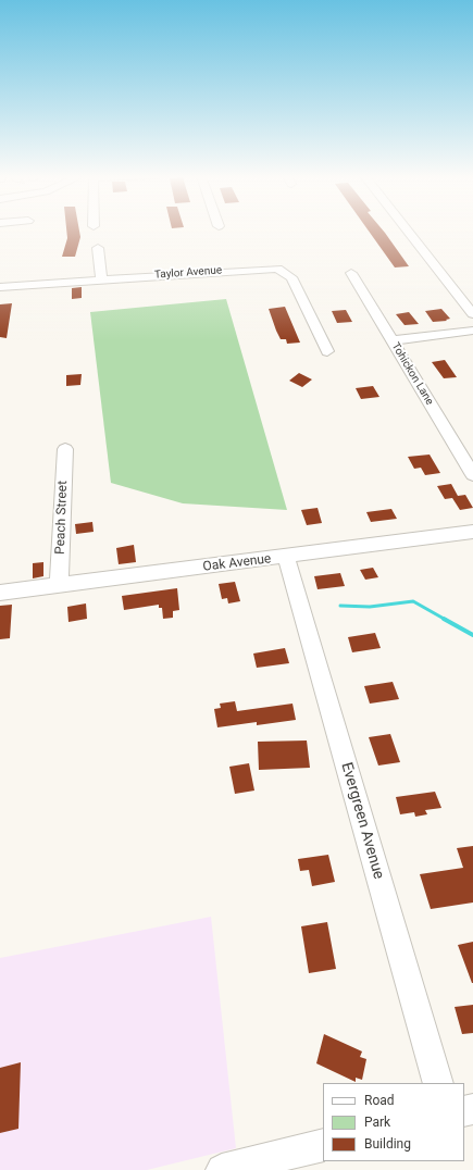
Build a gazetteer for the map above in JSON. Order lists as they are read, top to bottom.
{
  "streets": {
    "street": [
      "Taylor Avenue",
      "Tohickon Lane",
      "Peach Street",
      "Oak Avenue",
      "Evergreen Avenue"
    ]
  },
  "crossings": [
    ["Peach Street", "Oak Avenue"],
    ["Oak Avenue", "Evergreen Avenue"]
  ],
  "legend": ["Road", "Park", "Building"]
}
